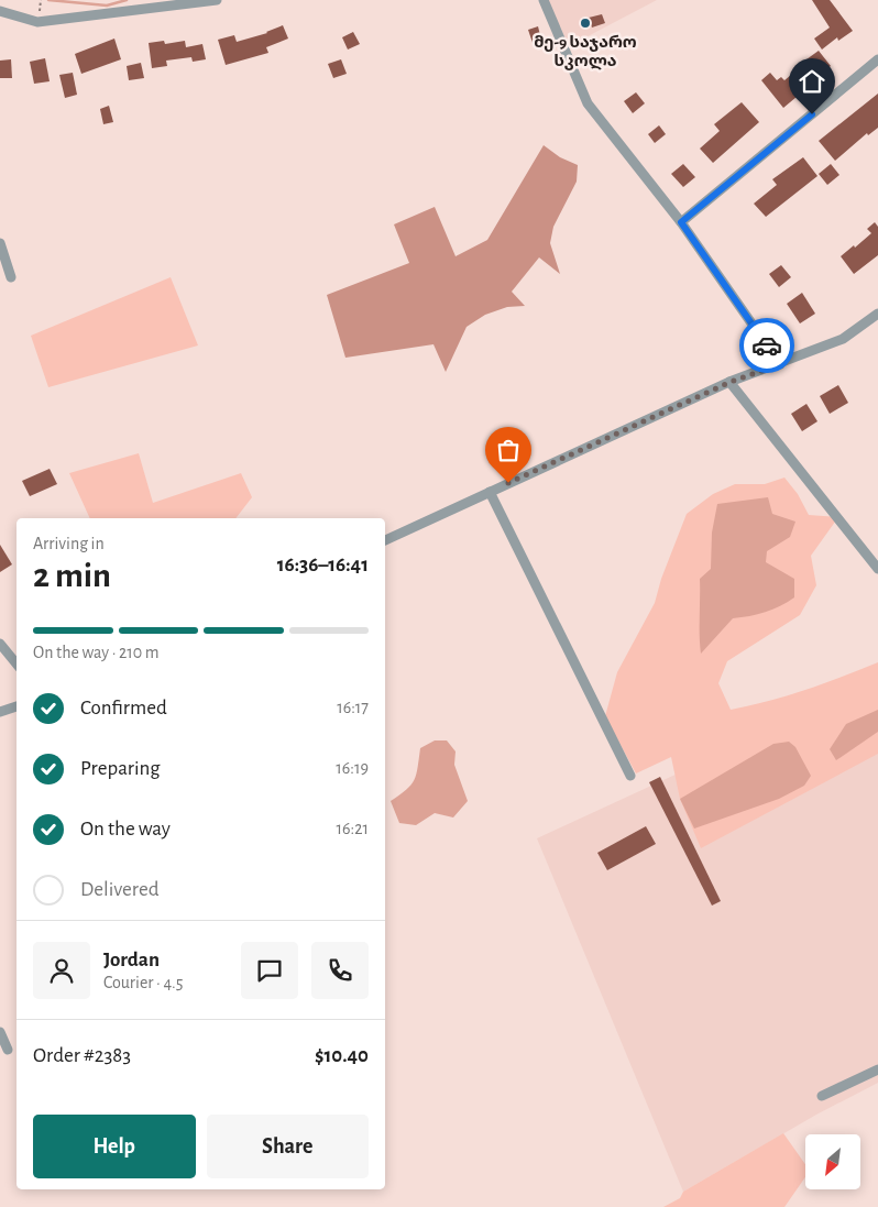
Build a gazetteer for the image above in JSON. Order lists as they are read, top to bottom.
{
  "places": ["მე-9 საჯარო სკოლა"],
  "north": "bottom left",
  "page": {
    "heading": ["2 min", "Arriving in", "16:36–16:41"],
    "panel": [
      "Jordan",
      "Courier · 4.5",
      "Order #2383",
      "$10.40"
    ],
    "bar": "On the way · 210 m",
    "list": [
      ["Confirmed", "16:17"],
      ["Preparing", "16:19"],
      ["On the way", "16:21"],
      "Delivered"
    ],
    "buttons": ["Help", "Share"]
  }
}
